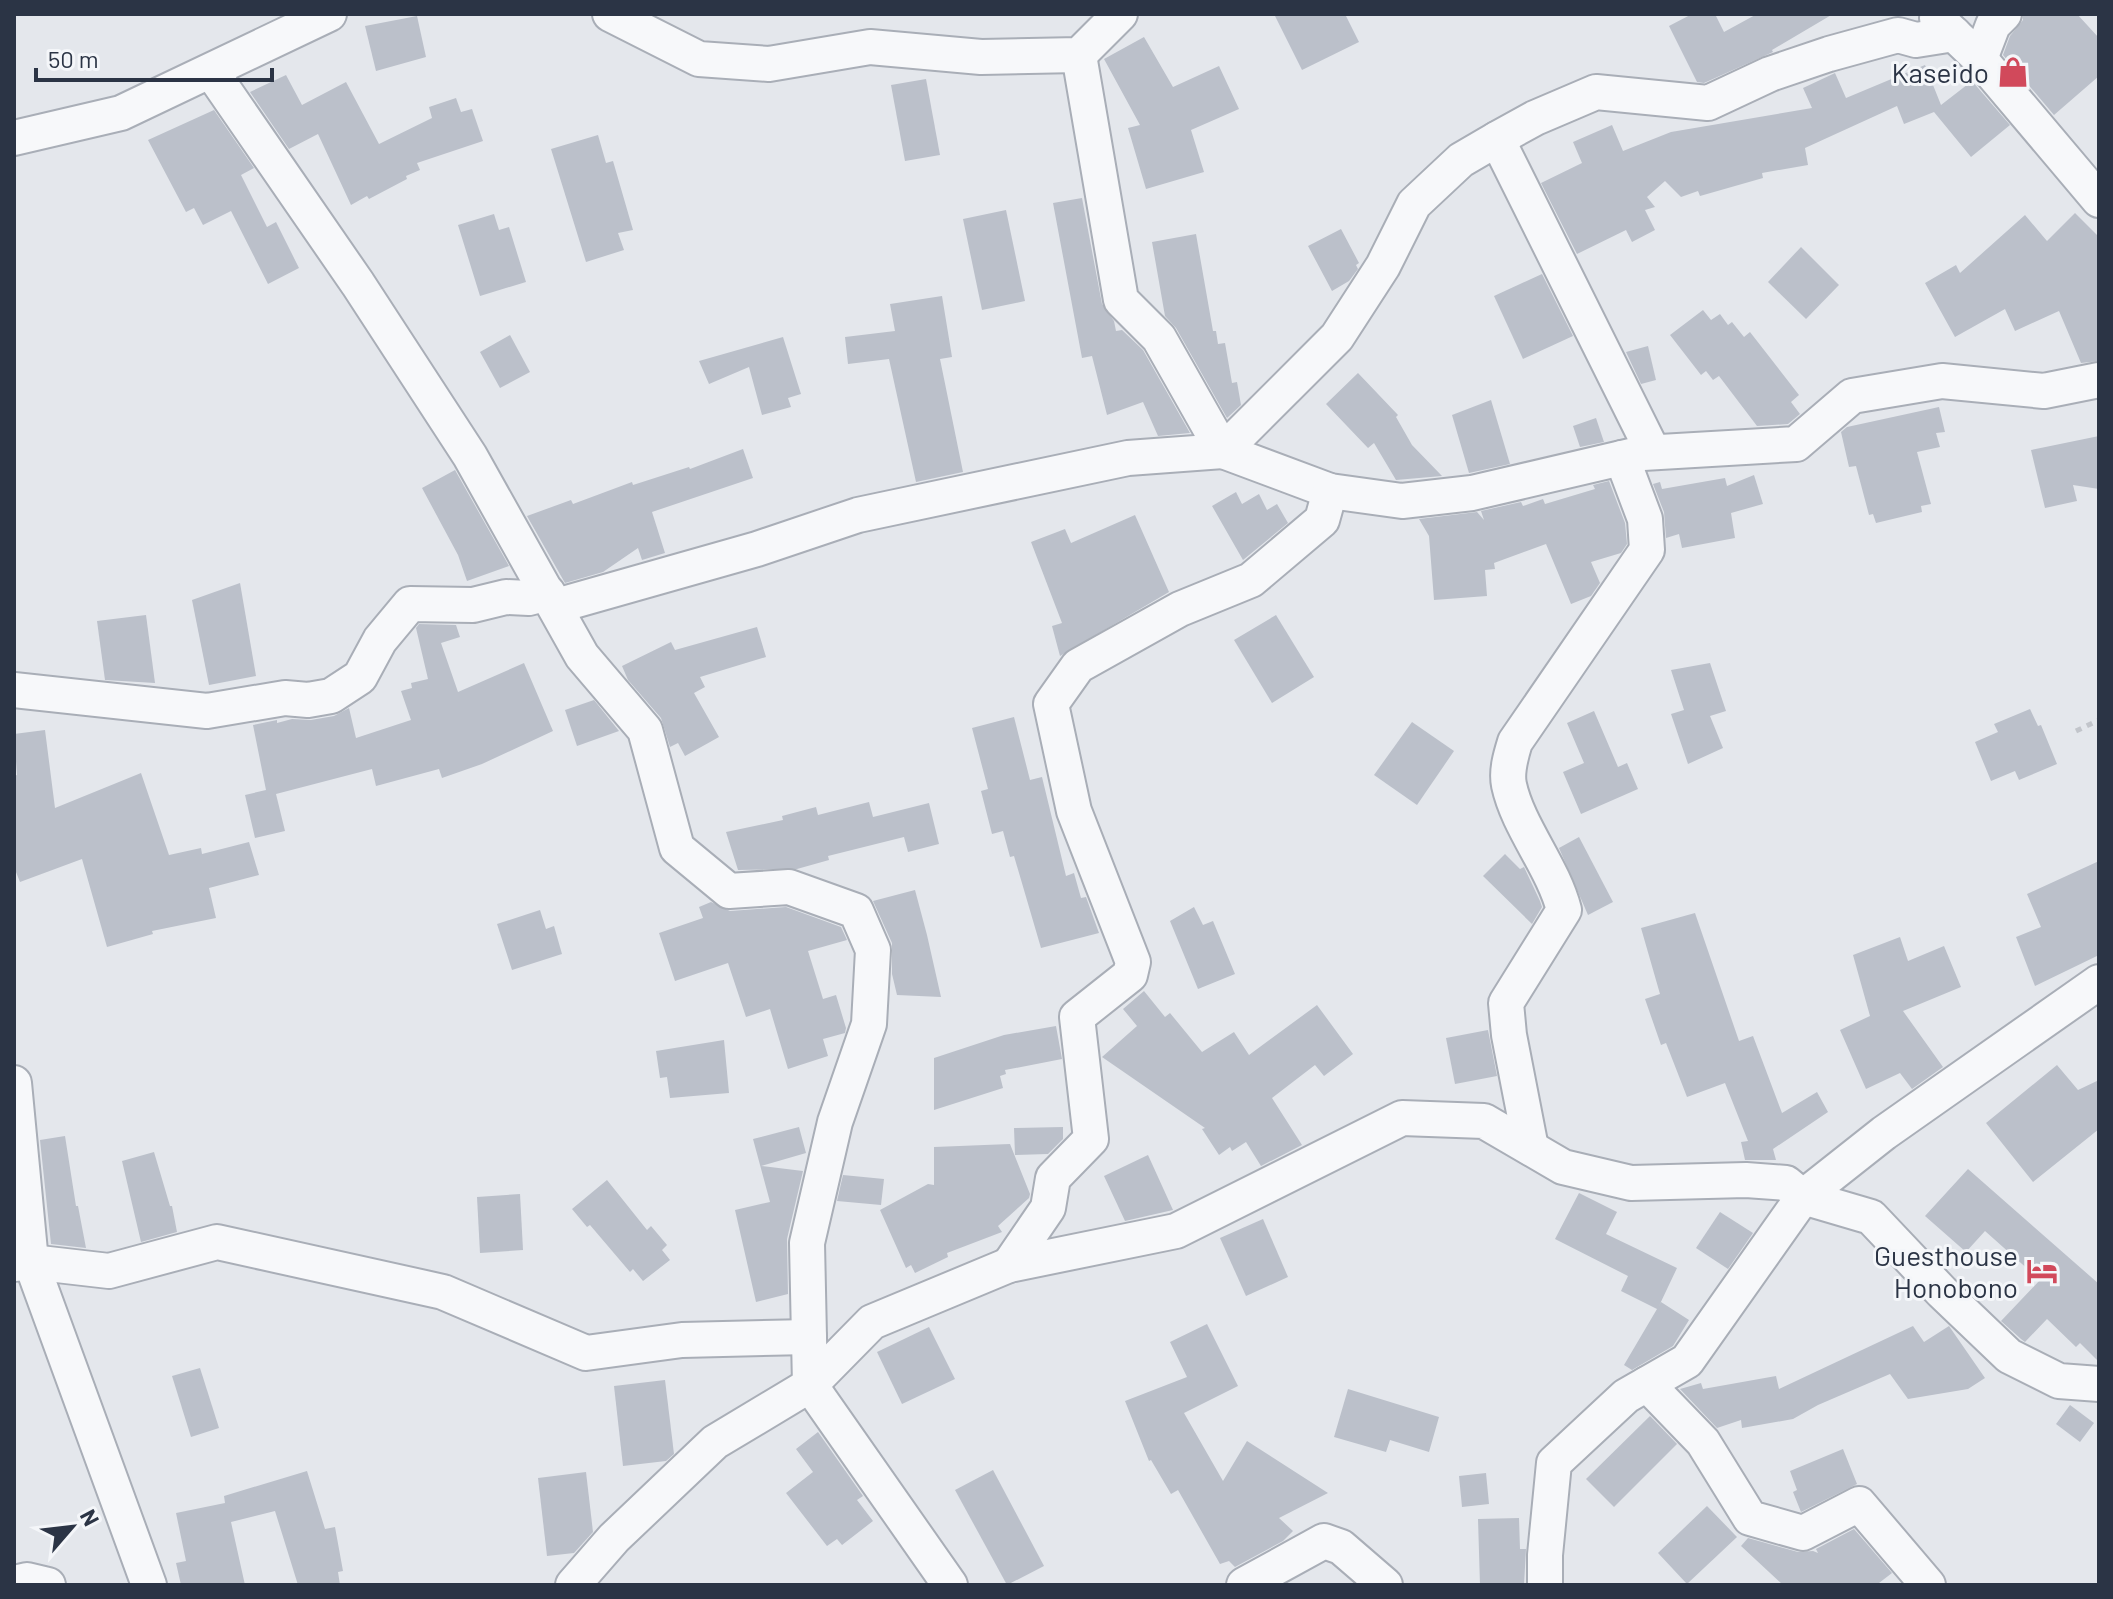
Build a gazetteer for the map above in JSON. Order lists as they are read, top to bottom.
{
  "places": {
    "shop": ["Kaseido"],
    "hotel": ["Guesthouse Honobono"]
  },
  "scale_bar": "50 m",
  "north": "top right"
}
